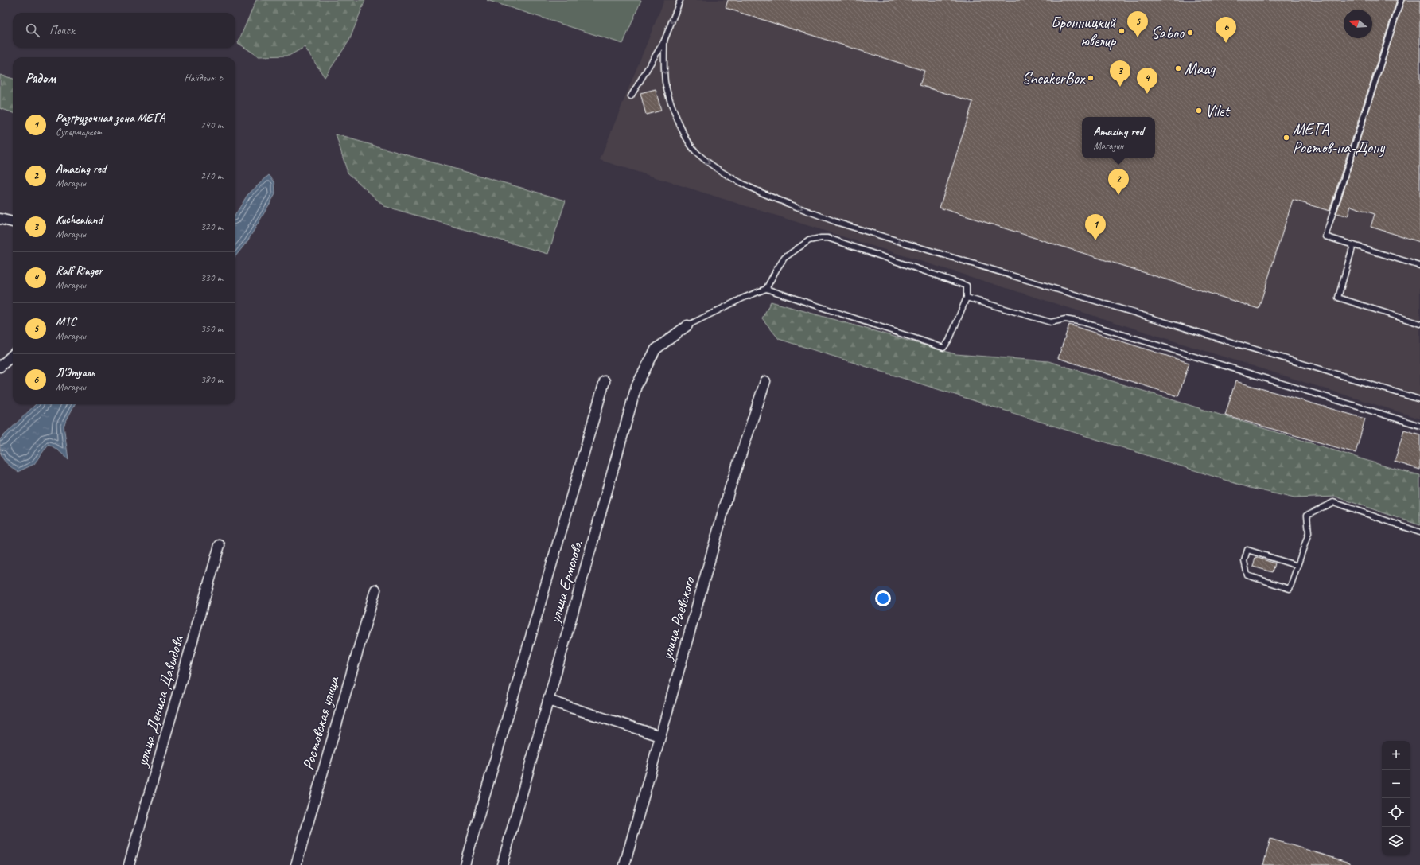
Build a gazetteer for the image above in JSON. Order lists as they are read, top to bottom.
{
  "streets": {
    "street": [
      "улица Ермолова",
      "улица Раевского",
      "улица Дениса Давыдова",
      "Ростовская улица"
    ]
  },
  "places": [
    "Бронницкий ювелир",
    "Saboo",
    "Maag",
    "SneakerBox",
    "Vilet",
    "МЕГА Ростов-на-Дону"
  ],
  "north": "left",
  "page": {
    "pins": [
      "5",
      "6",
      "3",
      "4",
      "2",
      "1"
    ],
    "search": "Поиск",
    "heading": ["Рядом", "Найдено: 6"],
    "list": [
      {
        "mark": "1",
        "name": "Разгрузочная зона МЕГА",
        "note": "Супермаркет",
        "value": "240 m"
      },
      {
        "mark": "2",
        "name": "Amazing red",
        "note": "Магазин",
        "value": "270 m"
      },
      {
        "mark": "3",
        "name": "Kuchenland",
        "note": "Магазин",
        "value": "320 m"
      },
      {
        "mark": "4",
        "name": "Ralf Ringer",
        "note": "Магазин",
        "value": "330 m"
      },
      {
        "mark": "5",
        "name": "МТС",
        "note": "Магазин",
        "value": "350 m"
      },
      {
        "mark": "6",
        "name": "Л'Этуаль",
        "note": "Магазин",
        "value": "380 m"
      }
    ],
    "popup": ["Amazing red", "Магазин"],
    "map_buttons": ["+", "−"]
  }
}
